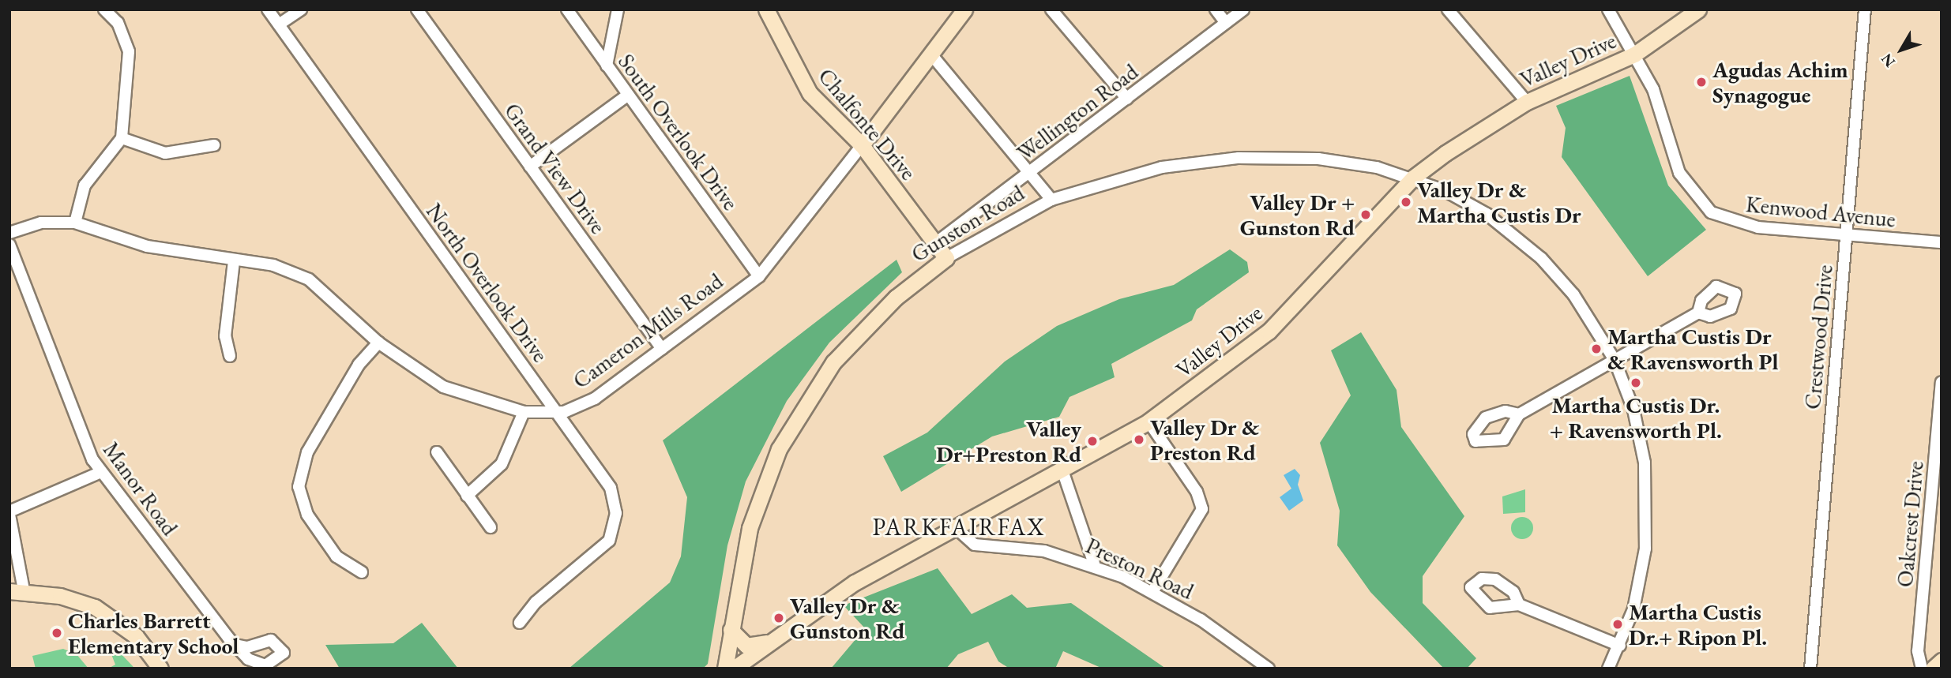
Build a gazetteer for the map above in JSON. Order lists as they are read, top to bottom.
{
  "streets": {
    "street": [
      "Valley Drive",
      "Wellington Road",
      "Chalfonte Drive",
      "South Overlook Drive",
      "Grand View Drive",
      "Kenwood Avenue",
      "Gunston Road",
      "North Overlook Drive",
      "Cameron Mills Road",
      "Crestwood Drive",
      "Manor Road",
      "Oakcrest Drive",
      "Preston Road"
    ]
  },
  "crossings": [
    ["Valley Drive", "Kenwood Avenue"],
    ["Valley Drive", "Gunston Road"],
    ["Valley Drive", "Preston Road"],
    ["Wellington Road", "Chalfonte Drive"],
    ["Chalfonte Drive", "Gunston Road"],
    ["Chalfonte Drive", "Cameron Mills Road"],
    ["South Overlook Drive", "Cameron Mills Road"],
    ["Grand View Drive", "Cameron Mills Road"],
    ["Kenwood Avenue", "Crestwood Drive"],
    ["North Overlook Drive", "Cameron Mills Road"]
  ],
  "districts": ["PARKFAIRFAX"],
  "places": [
    "Agudas Achim Synagogue",
    "Valley Dr & Martha Custis Dr",
    "Valley Dr + Gunston Rd",
    "Martha Custis Dr & Ravensworth Pl",
    "Martha Custis Dr. + Ravensworth Pl.",
    "Valley Dr & Preston Rd",
    "Valley Dr+Preston Rd",
    "Valley Dr & Gunston Rd",
    "Martha Custis Dr.+ Ripon Pl.",
    "Charles Barrett Elementary School"
  ],
  "north": "bottom left"
}
